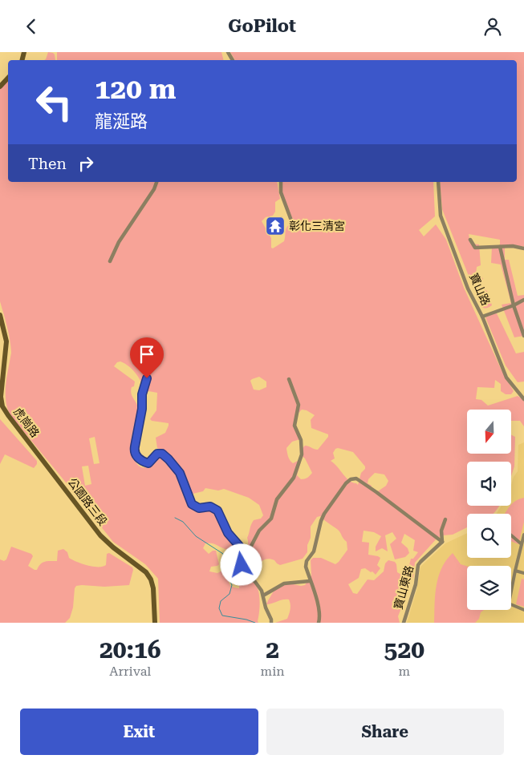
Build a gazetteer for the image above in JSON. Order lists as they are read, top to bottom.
{
  "streets": {
    "main road": ["虎崗路", "公園路三段"],
    "street": ["寶山路", "寶山東路"]
  },
  "crossings": [
    ["虎崗路", "公園路三段"]
  ],
  "places": {
    "temple": ["彰化三清宮"]
  },
  "north": "bottom",
  "page": {
    "header": "GoPilot",
    "turn": ["120 m", "龍涎路"],
    "then": "Then",
    "eta": [
      "20:16",
      "Arrival",
      "2",
      "min",
      "520",
      "m"
    ],
    "buttons": ["Exit", "Share"]
  }
}
